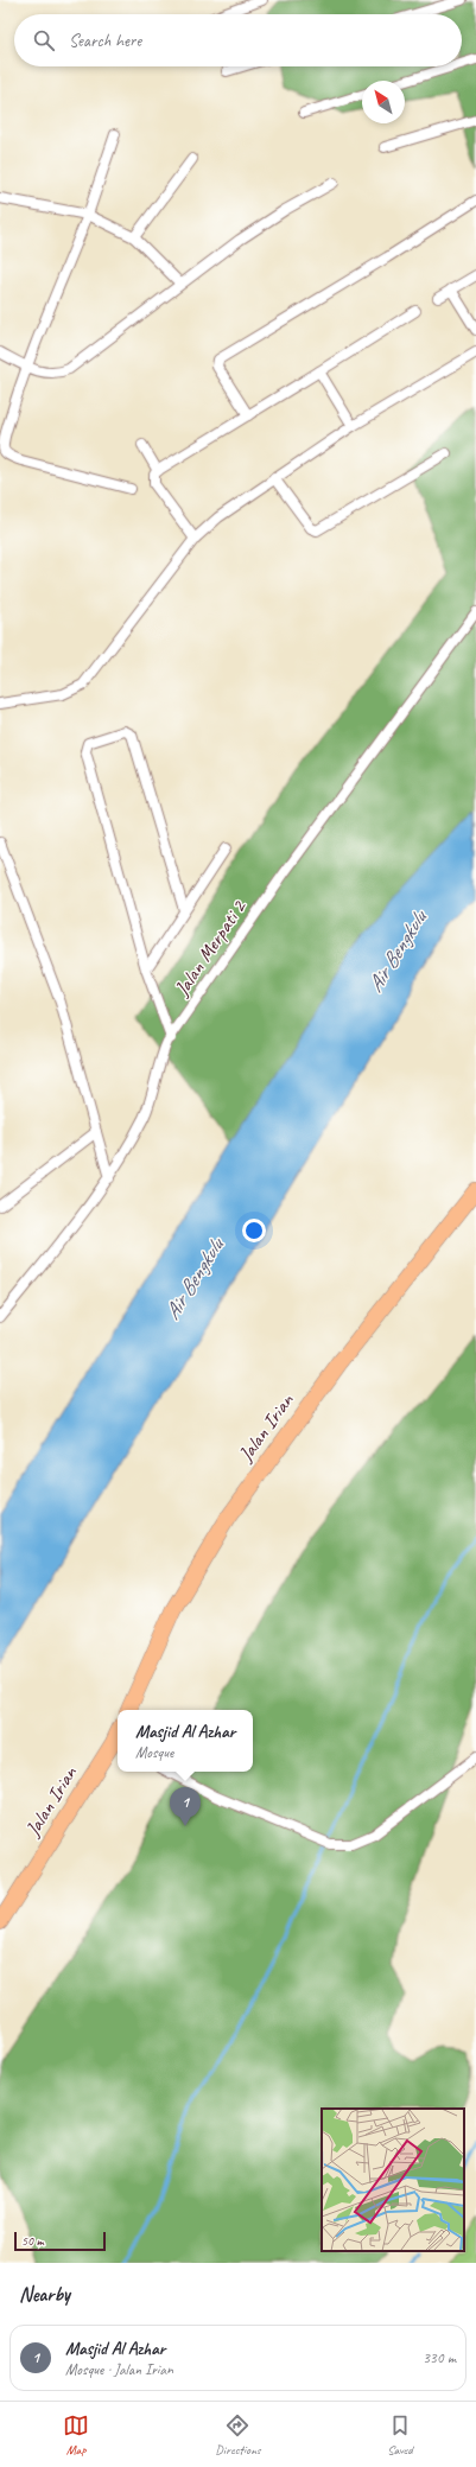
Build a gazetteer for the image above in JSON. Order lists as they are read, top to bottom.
{
  "streets": {
    "main road": ["Jalan Irian"],
    "street": ["Jalan Merpati 2"]
  },
  "water": ["Air Bengkulu"],
  "scale_bar": "50 m",
  "north": "top left",
  "page": {
    "search": "Search here",
    "popup": ["Masjid Al Azhar", "Mosque"],
    "pins": "1",
    "scale": "50 m",
    "heading": "Nearby",
    "list": [
      {
        "mark": "1",
        "name": "Masjid Al Azhar",
        "note": "Mosque · Jalan Irian",
        "value": "330 m"
      }
    ],
    "nav": ["Map", "Directions", "Saved"]
  }
}
